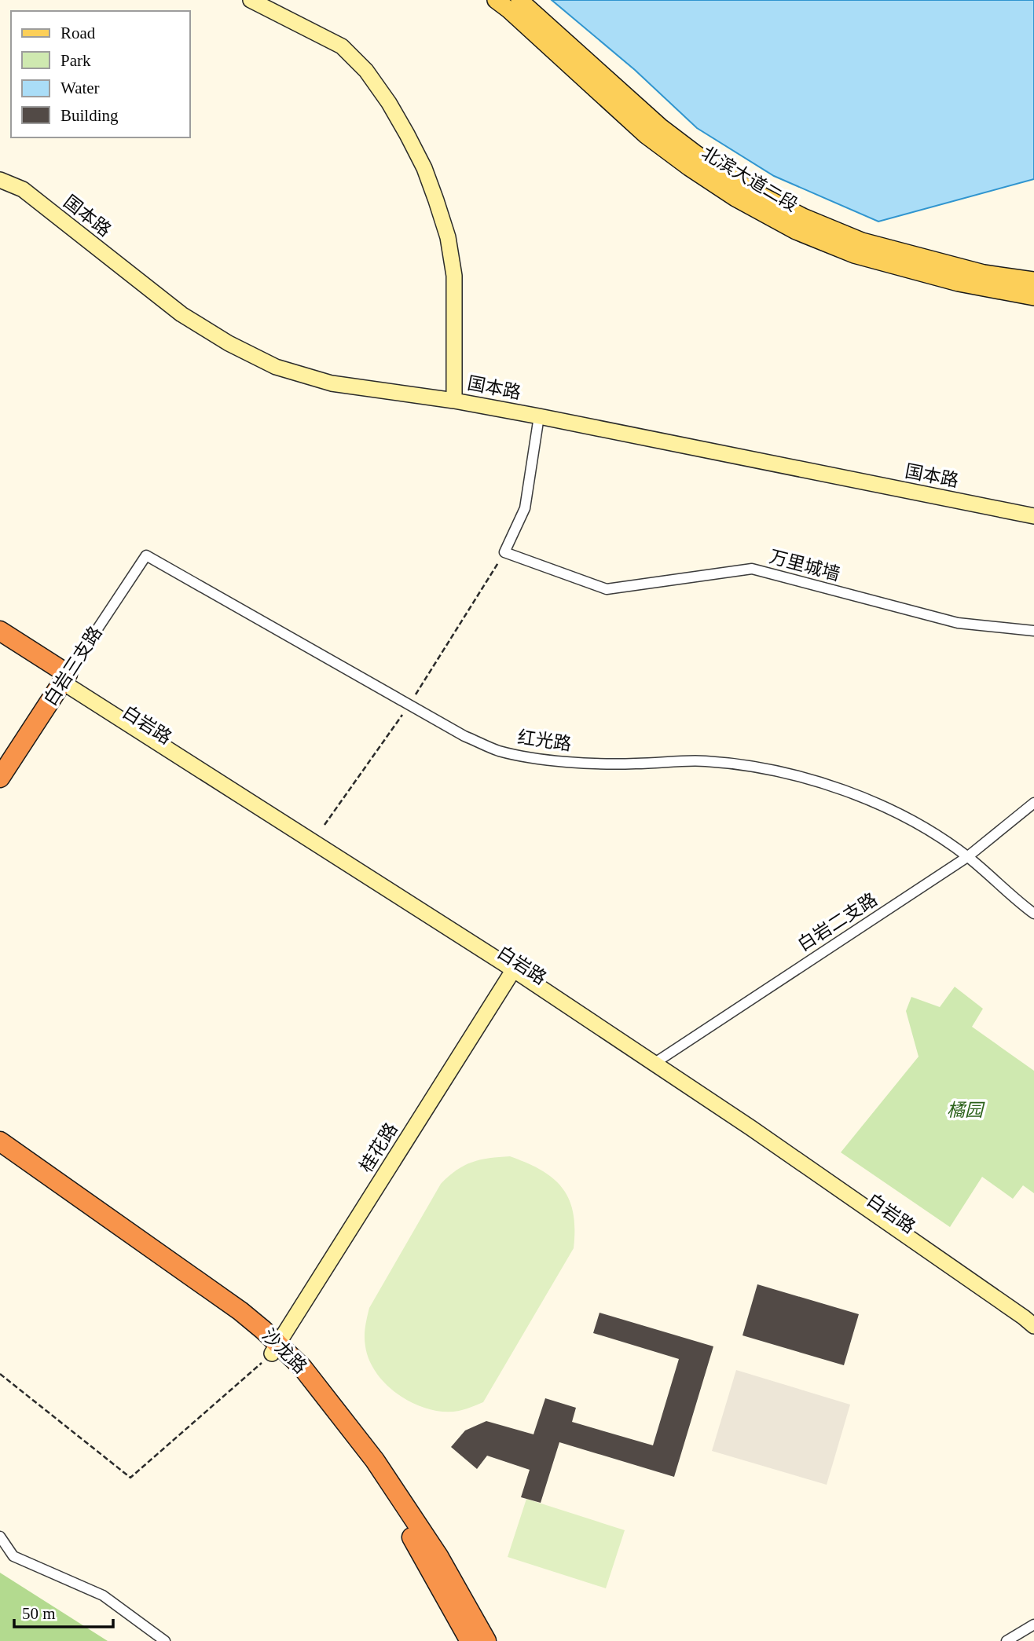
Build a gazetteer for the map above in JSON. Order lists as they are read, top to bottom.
{
  "streets": {
    "highway": ["白岩三支路", "白岩路", "沙龙路"],
    "main road": ["北滨大道二段"],
    "street": [
      "国本路",
      "万里城墙",
      "红光路",
      "白岩二支路",
      "桂花路"
    ]
  },
  "crossings": [
    ["白岩三支路", "白岩路"],
    ["白岩三支路", "红光路"],
    ["白岩路", "白岩二支路"],
    ["白岩路", "桂花路"],
    ["红光路", "白岩二支路"],
    ["桂花路", "沙龙路"]
  ],
  "parks": ["橘园"],
  "legend": [
    "Road",
    "Park",
    "Water",
    "Building"
  ],
  "scale_bar": "50 m"
}
